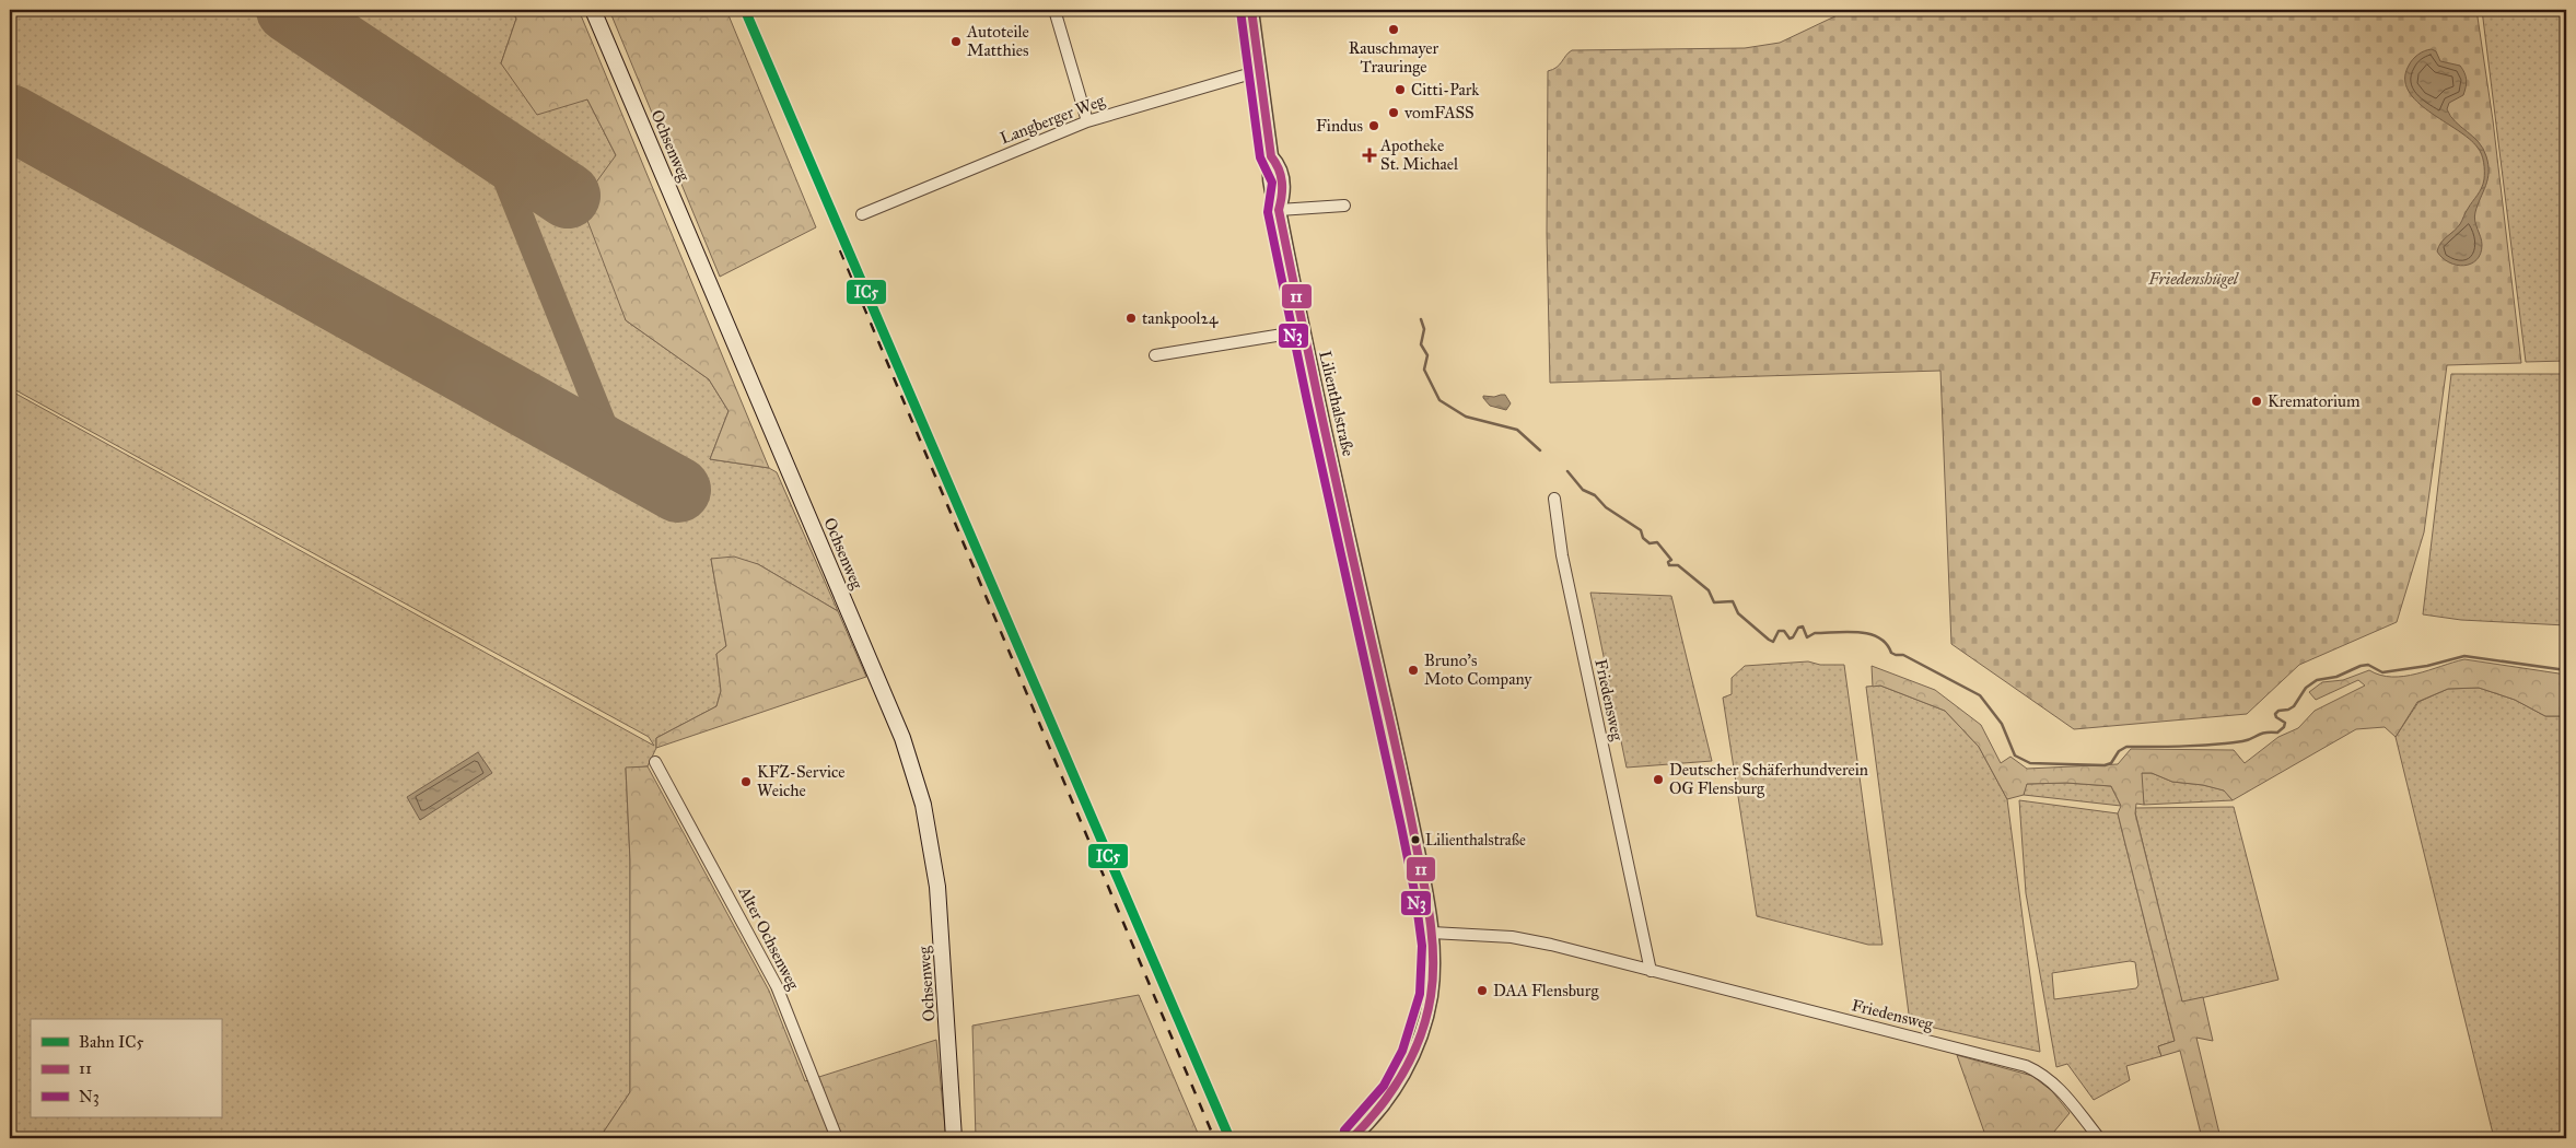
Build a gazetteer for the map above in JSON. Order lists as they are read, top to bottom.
{
  "streets": {
    "main road": ["Ochsenweg"],
    "street": [
      "Langberger Weg",
      "Lilienthalstraße",
      "Friedensweg",
      "Alter Ochsenweg"
    ]
  },
  "crossings": [
    ["Langberger Weg", "Lilienthalstraße"],
    ["Lilienthalstraße", "Friedensweg"]
  ],
  "parks": ["Friedenshügel"],
  "places": {
    "other": [
      "Rauschmayer Trauringe",
      "Autoteile Matthies",
      "Citti-Park",
      "vomFASS",
      "Findus",
      "tankpool24",
      "Krematorium",
      "Bruno's Moto Company",
      "Deutscher Schäferhundverein OG Flensburg",
      "KFZ-Service Weiche",
      "Lilienthalstraße",
      "DAA Flensburg"
    ],
    "health": ["Apotheke St. Michael"]
  },
  "lines": ["rail line IC5", "transit line 11", "transit line N3"],
  "legend": ["Bahn IC5", "11", "N3"]
}
